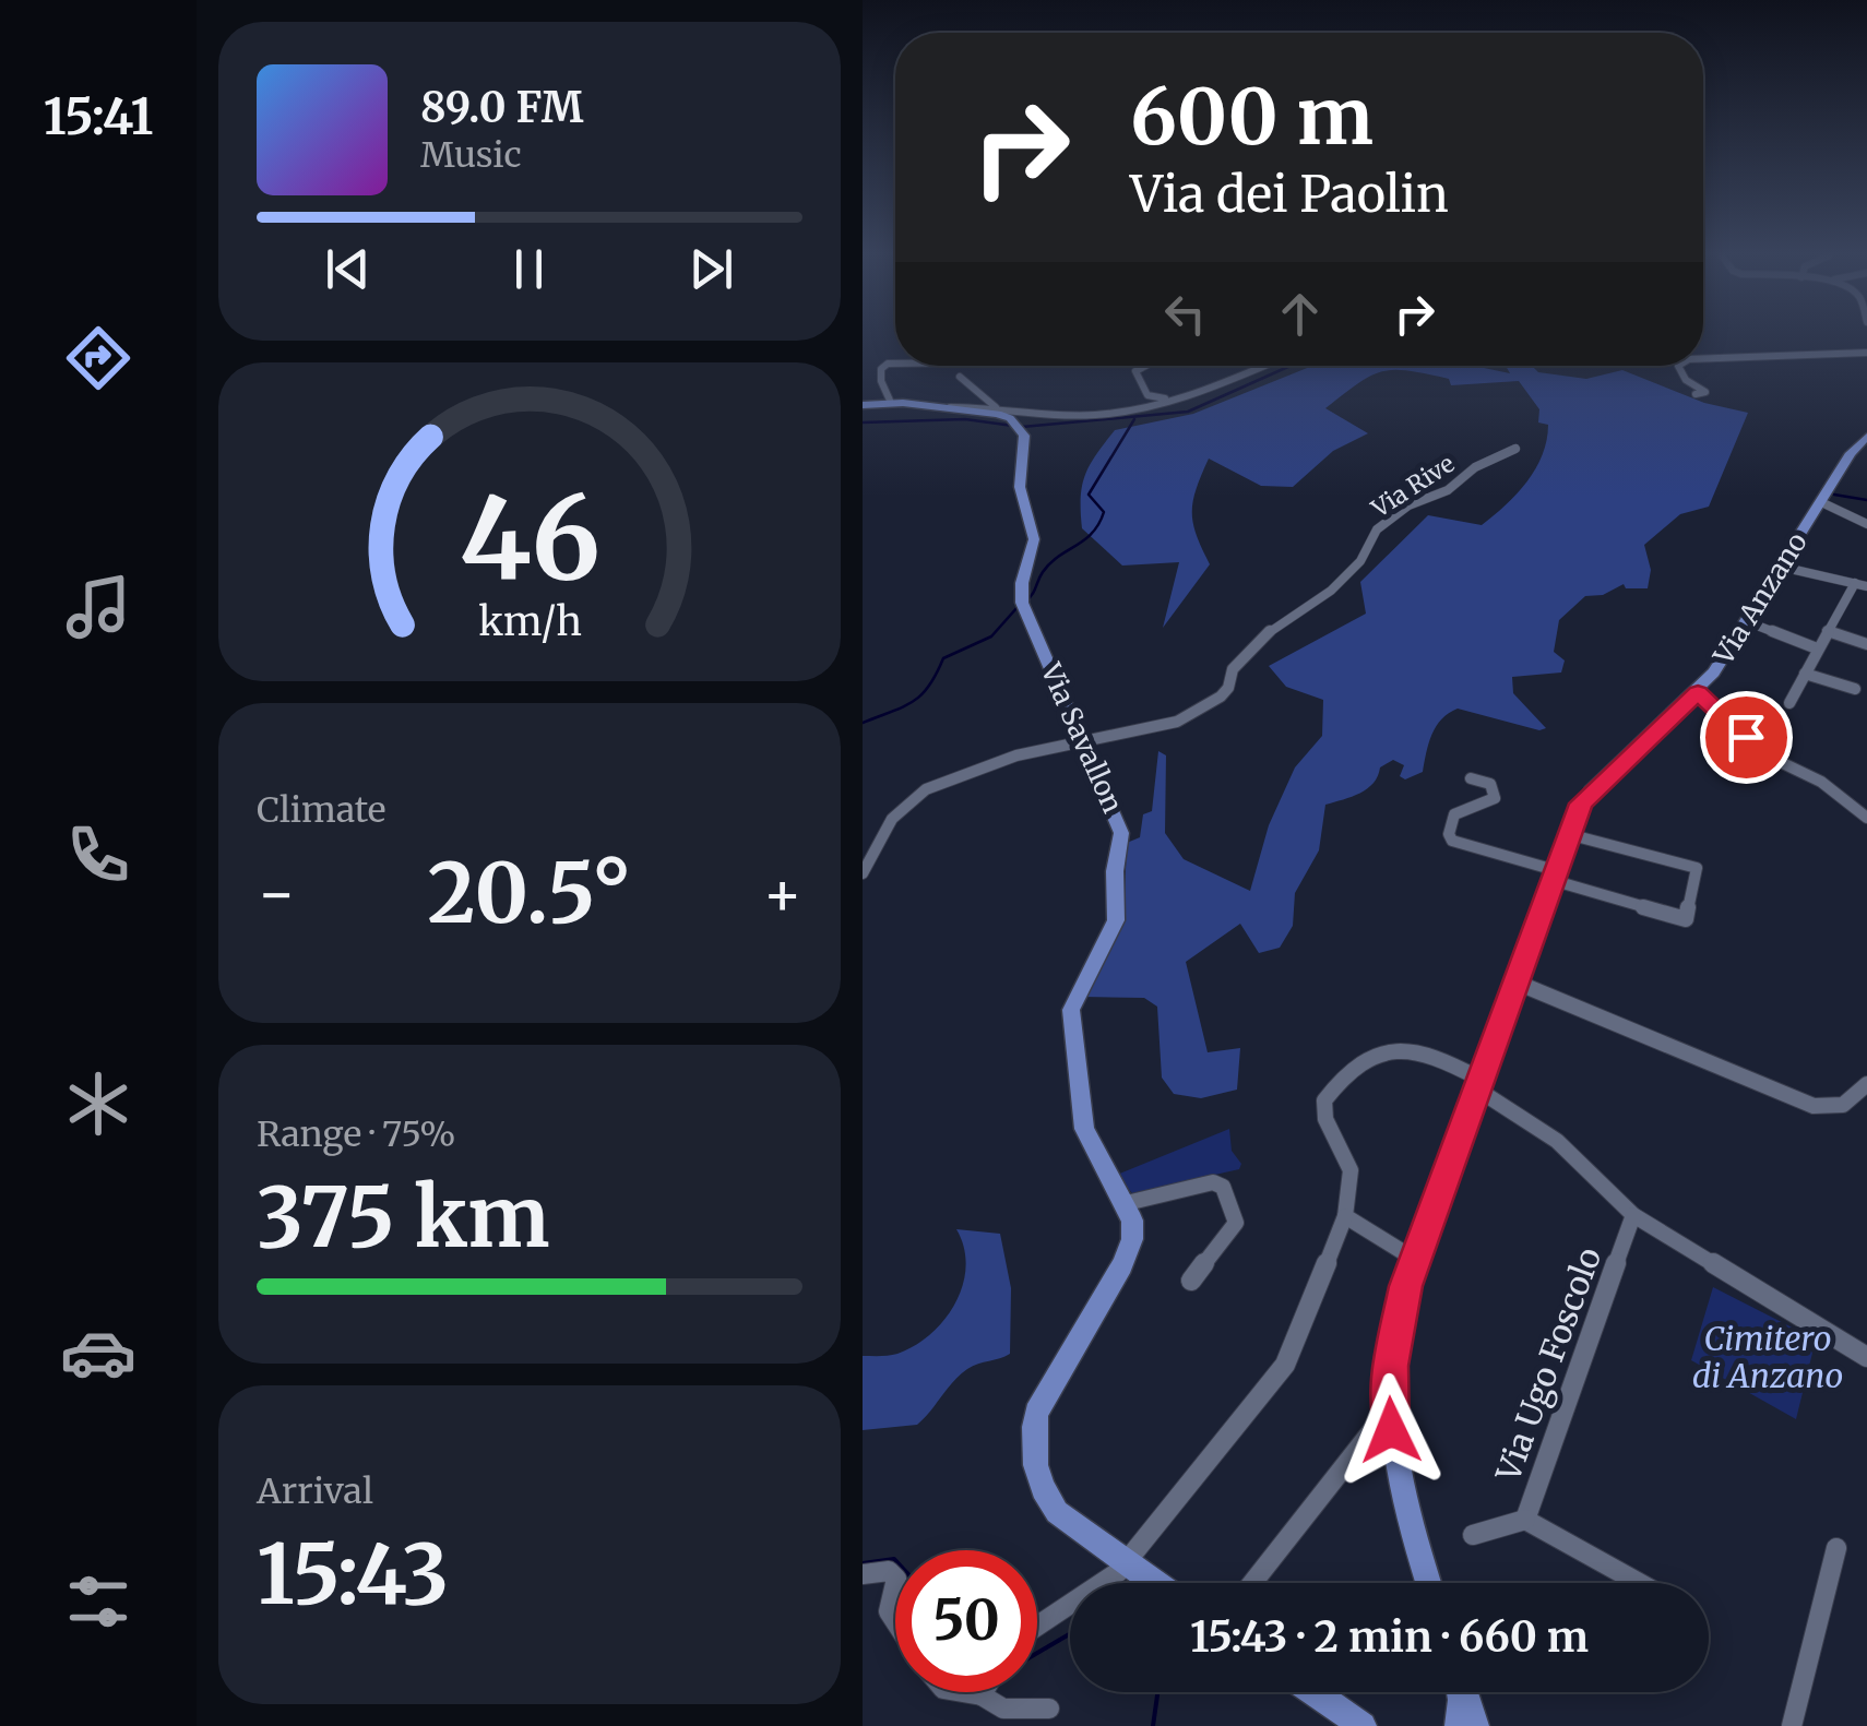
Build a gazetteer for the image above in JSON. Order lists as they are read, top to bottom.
{
  "streets": {
    "main road": ["Via Anzano", "Via Savallon"],
    "street": ["Via Rive", "Via Ugo Foscolo"]
  },
  "crossings": [
    ["Via Rive", "Via Savallon"]
  ],
  "parks": ["Cimitero di Anzano"],
  "page": {
    "tabs": "15:41",
    "turn": ["600 m", "Via dei Paolin"],
    "song": ["89.0 FM", "Music"],
    "tile": [
      "Climate",
      ["Range · 75%", "375 km"],
      ["Arrival", "15:43"]
    ],
    "heat": ["−", "20.5°", "+"],
    "limit": "50",
    "trip": "15:43 · 2 min · 660 m",
    "gauge": ["46", "km/h"]
  }
}
